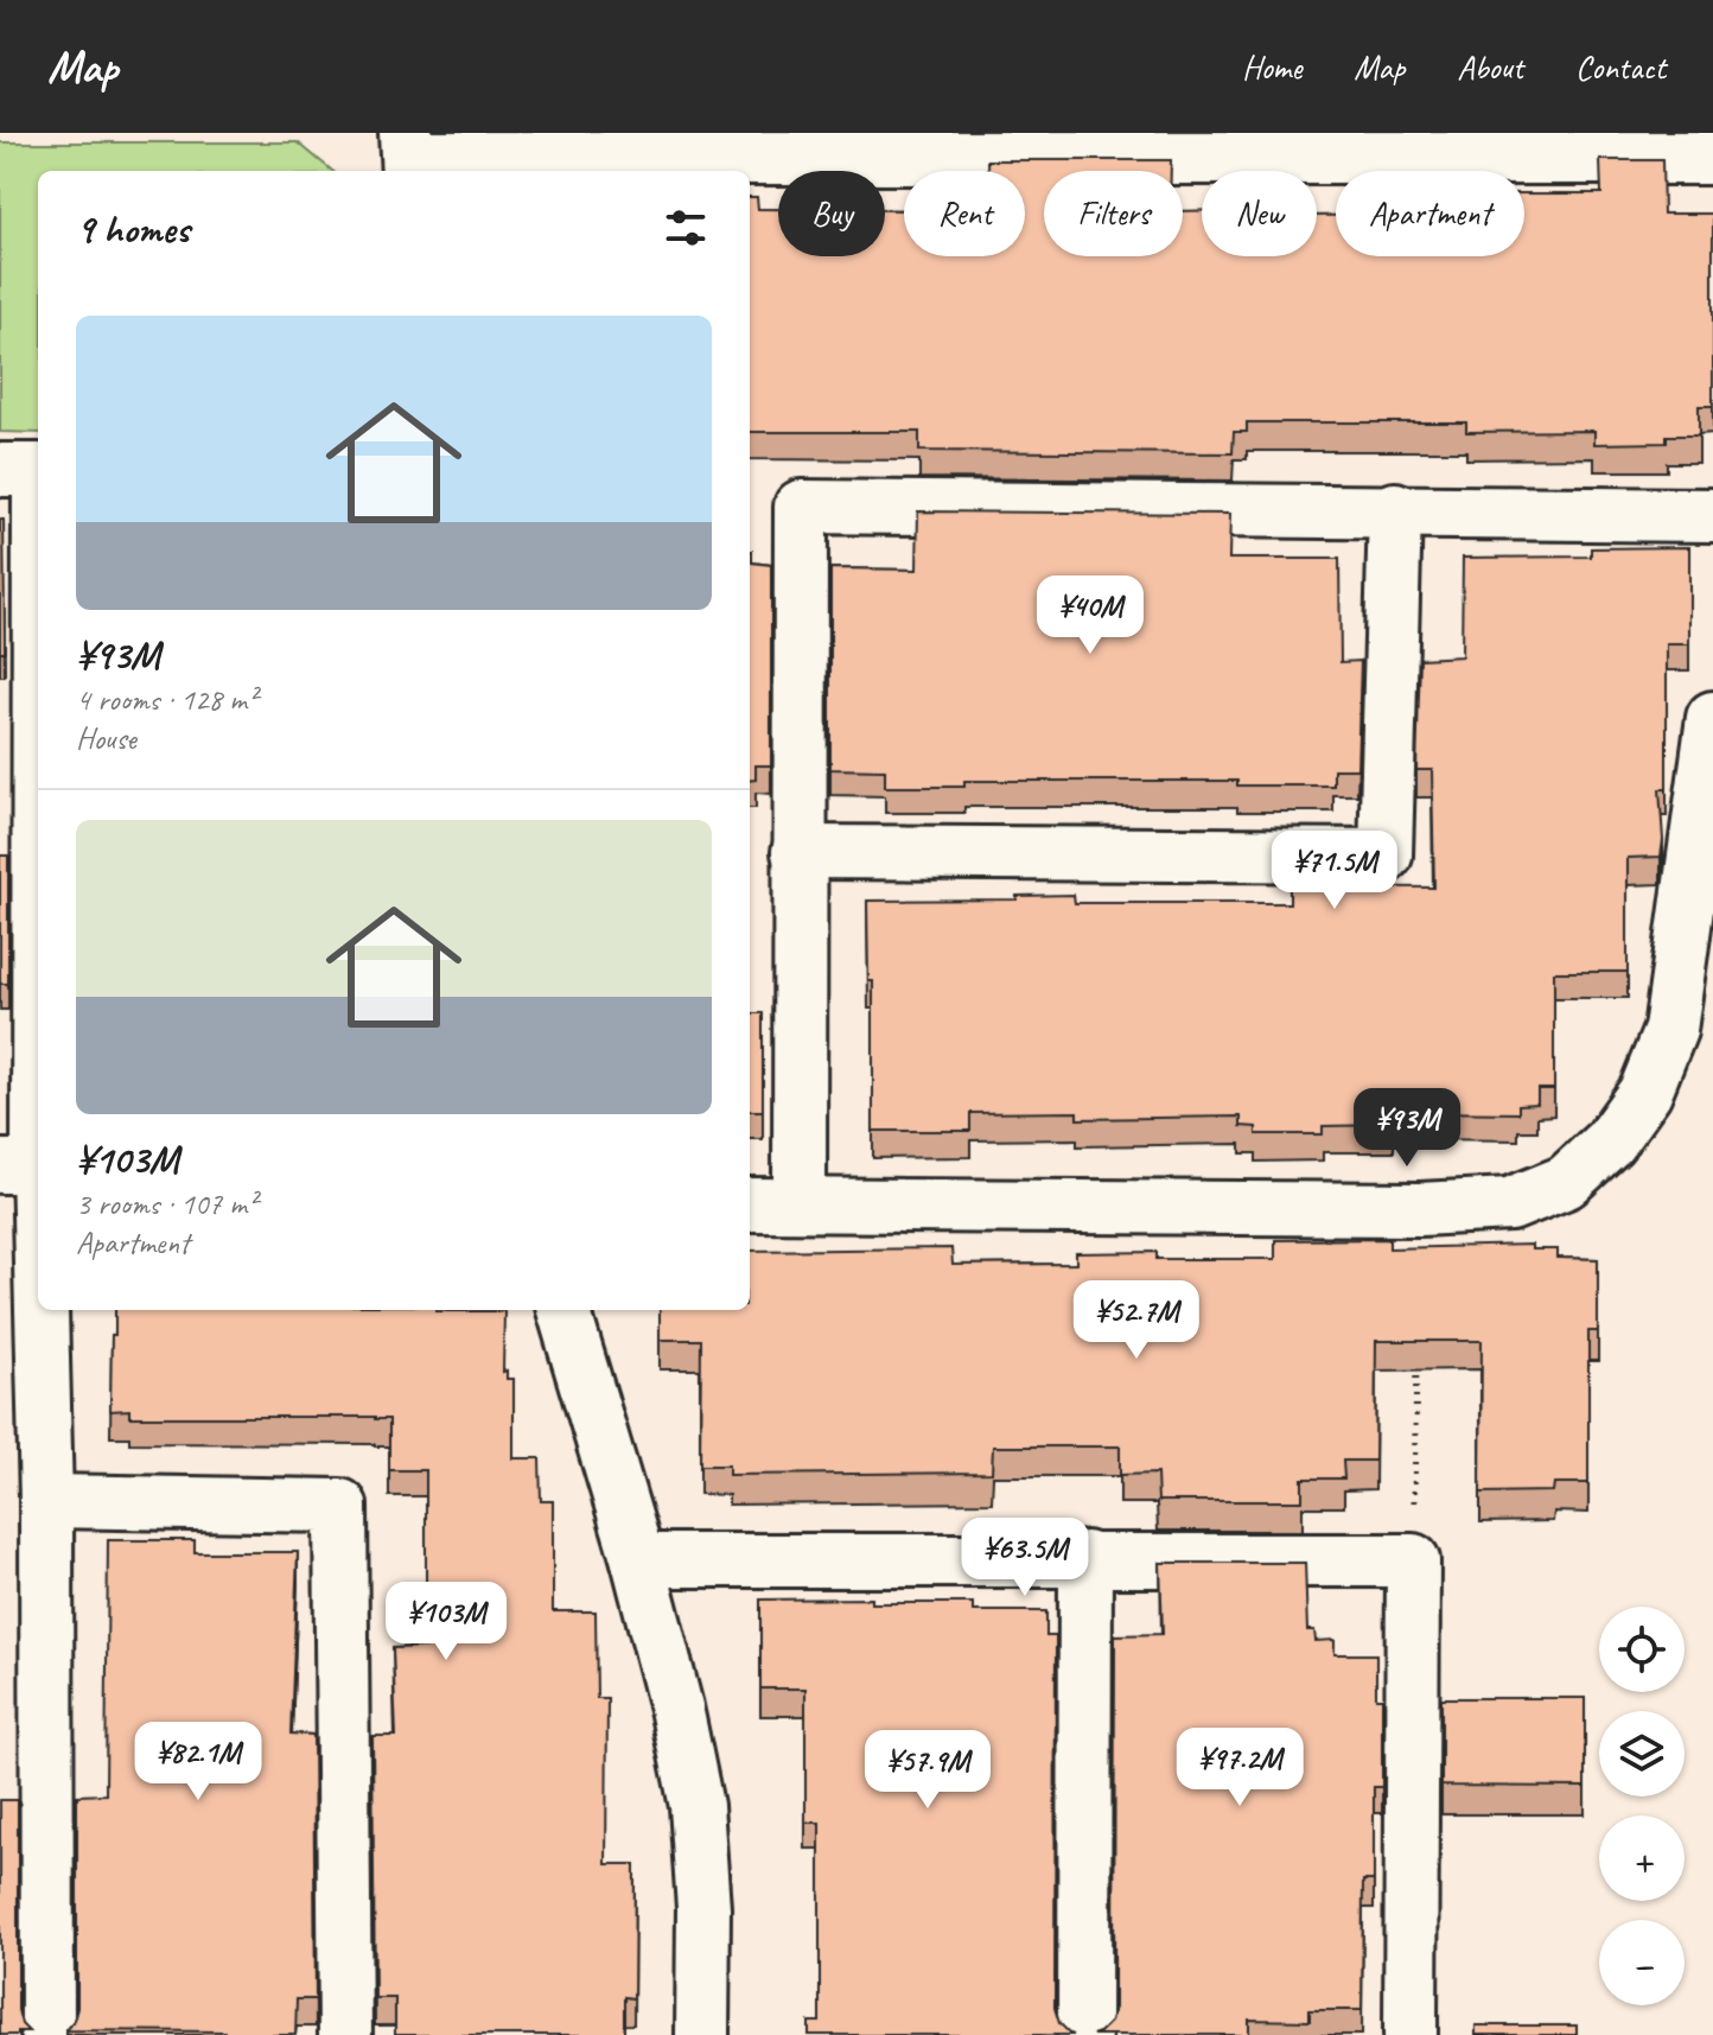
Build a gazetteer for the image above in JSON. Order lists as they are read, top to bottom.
{
  "page": {
    "header": "Map",
    "nav": [
      "Home",
      "Map",
      "About",
      "Contact"
    ],
    "chip": [
      "Buy",
      "Rent",
      "Filters",
      "New",
      "Apartment"
    ],
    "heading": "9 homes",
    "list": [
      {
        "name": "¥93M",
        "note": "4 rooms · 128 m² · House"
      },
      {
        "name": "¥103M",
        "note": "3 rooms · 107 m² · Apartment"
      }
    ],
    "price": [
      "¥40M",
      "¥71.5M",
      "¥93M",
      "¥52.7M",
      "¥63.5M",
      "¥103M",
      "¥82.1M",
      "¥97.2M",
      "¥57.9M"
    ],
    "map_buttons": ["+", "−"]
  }
}
